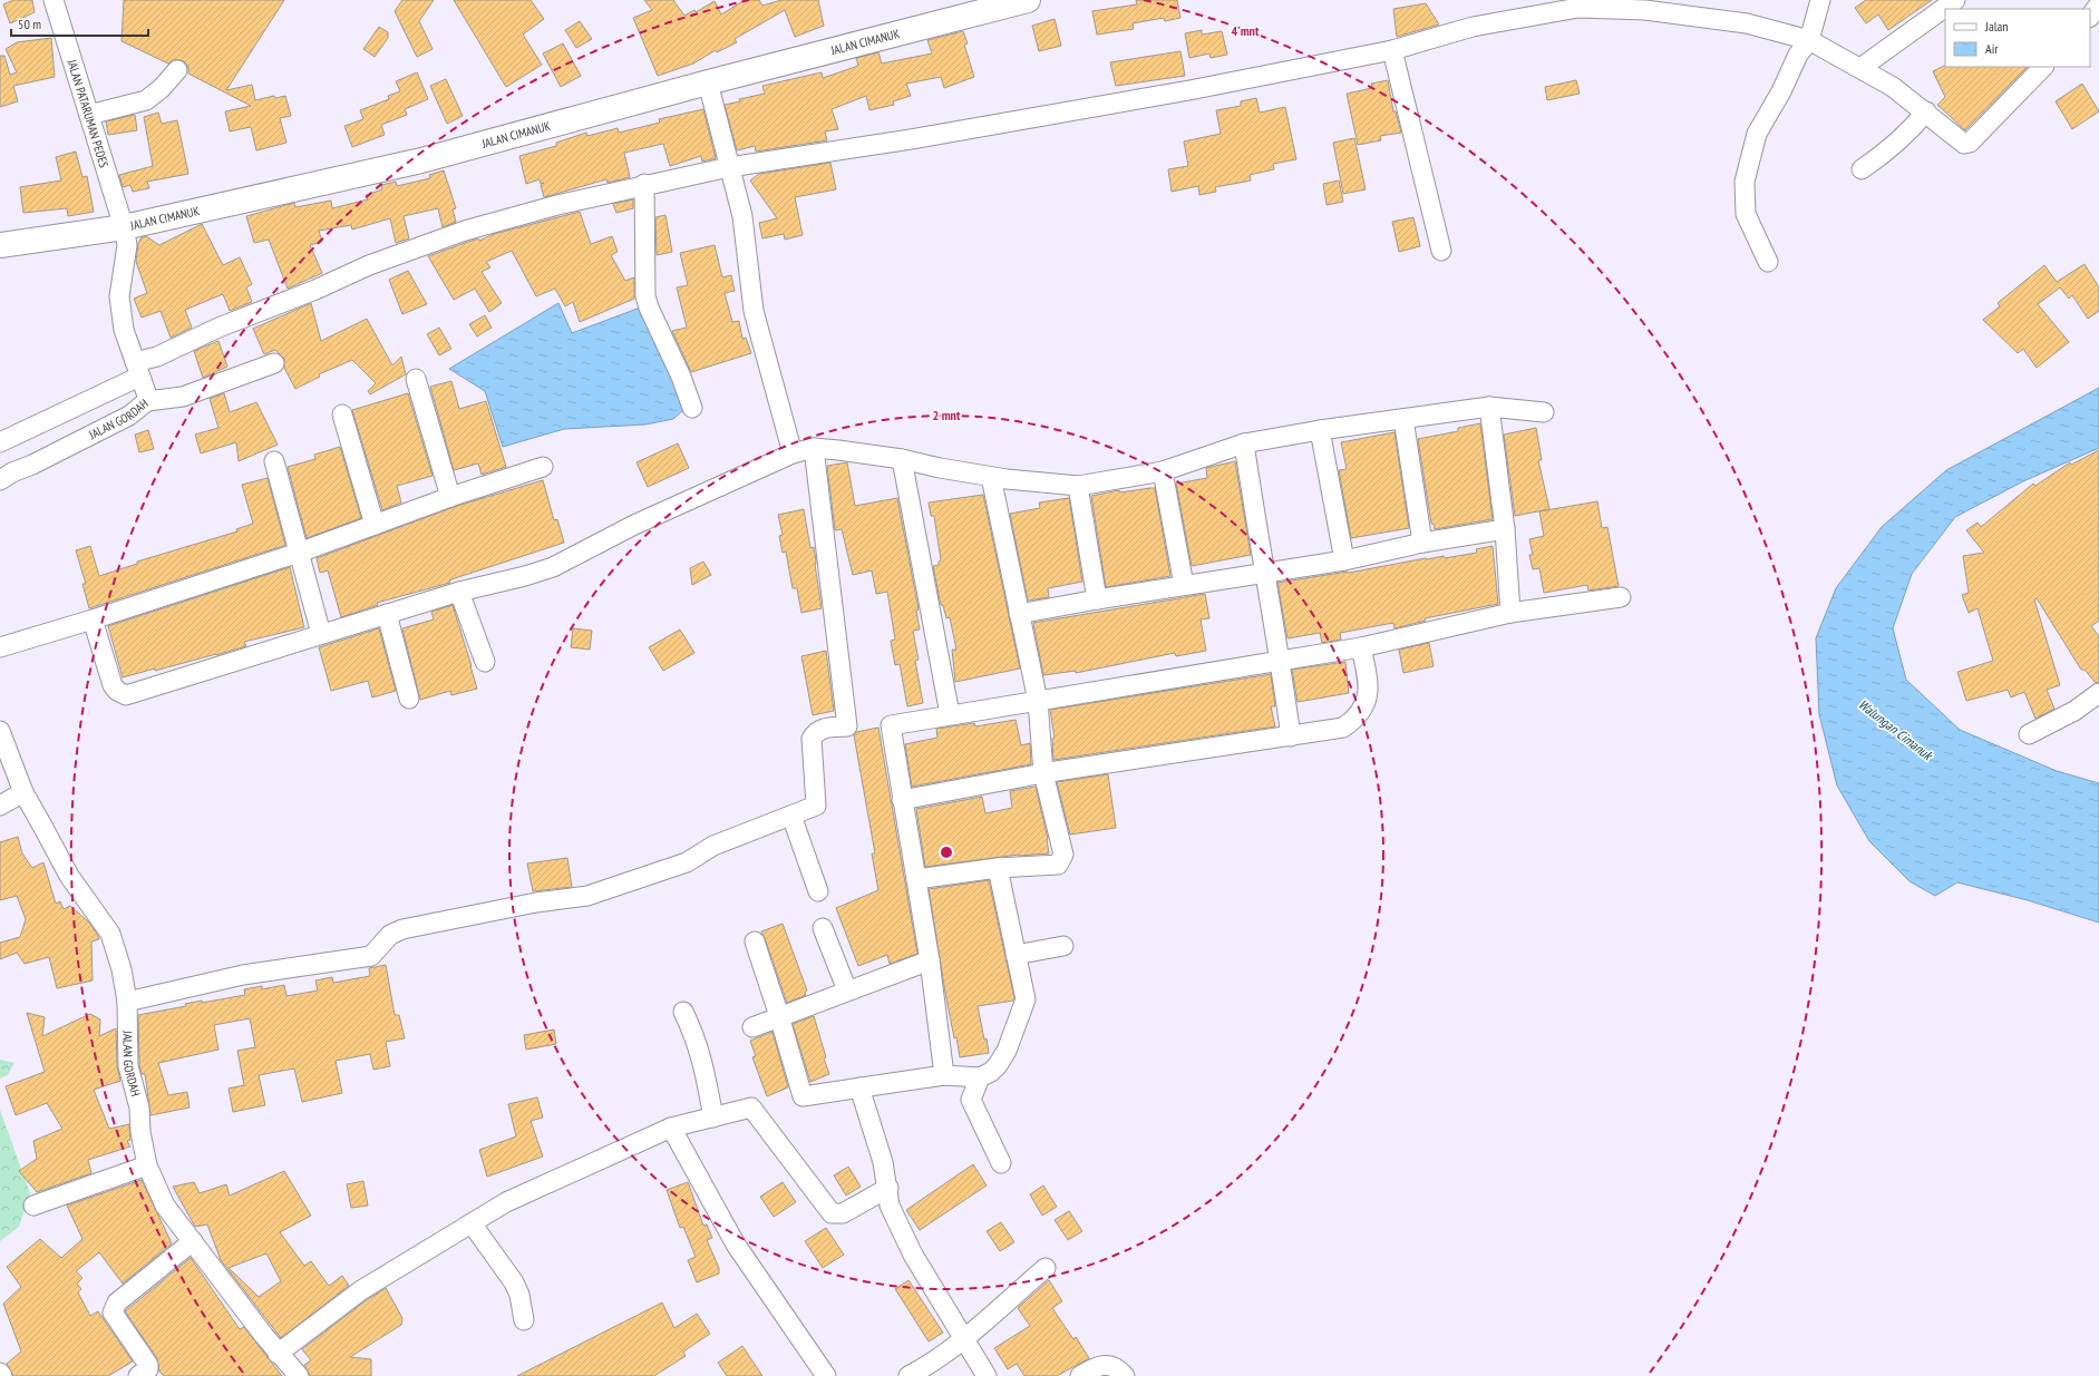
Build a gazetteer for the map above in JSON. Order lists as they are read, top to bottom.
{
  "streets": {
    "main road": ["JALAN CIMANUK"],
    "street": ["JALAN PATARUMAN PEDES", "JALAN GORDAH"]
  },
  "crossings": [
    ["JALAN CIMANUK", "JALAN PATARUMAN PEDES"],
    ["JALAN CIMANUK", "JALAN GORDAH"],
    ["JALAN PATARUMAN PEDES", "JALAN GORDAH"]
  ],
  "water": ["Walungan Cimanuk"],
  "legend": ["Jalan", "Air"],
  "scale_bar": "50 m",
  "rings": ["4 mnt", "2 mnt"]
}
